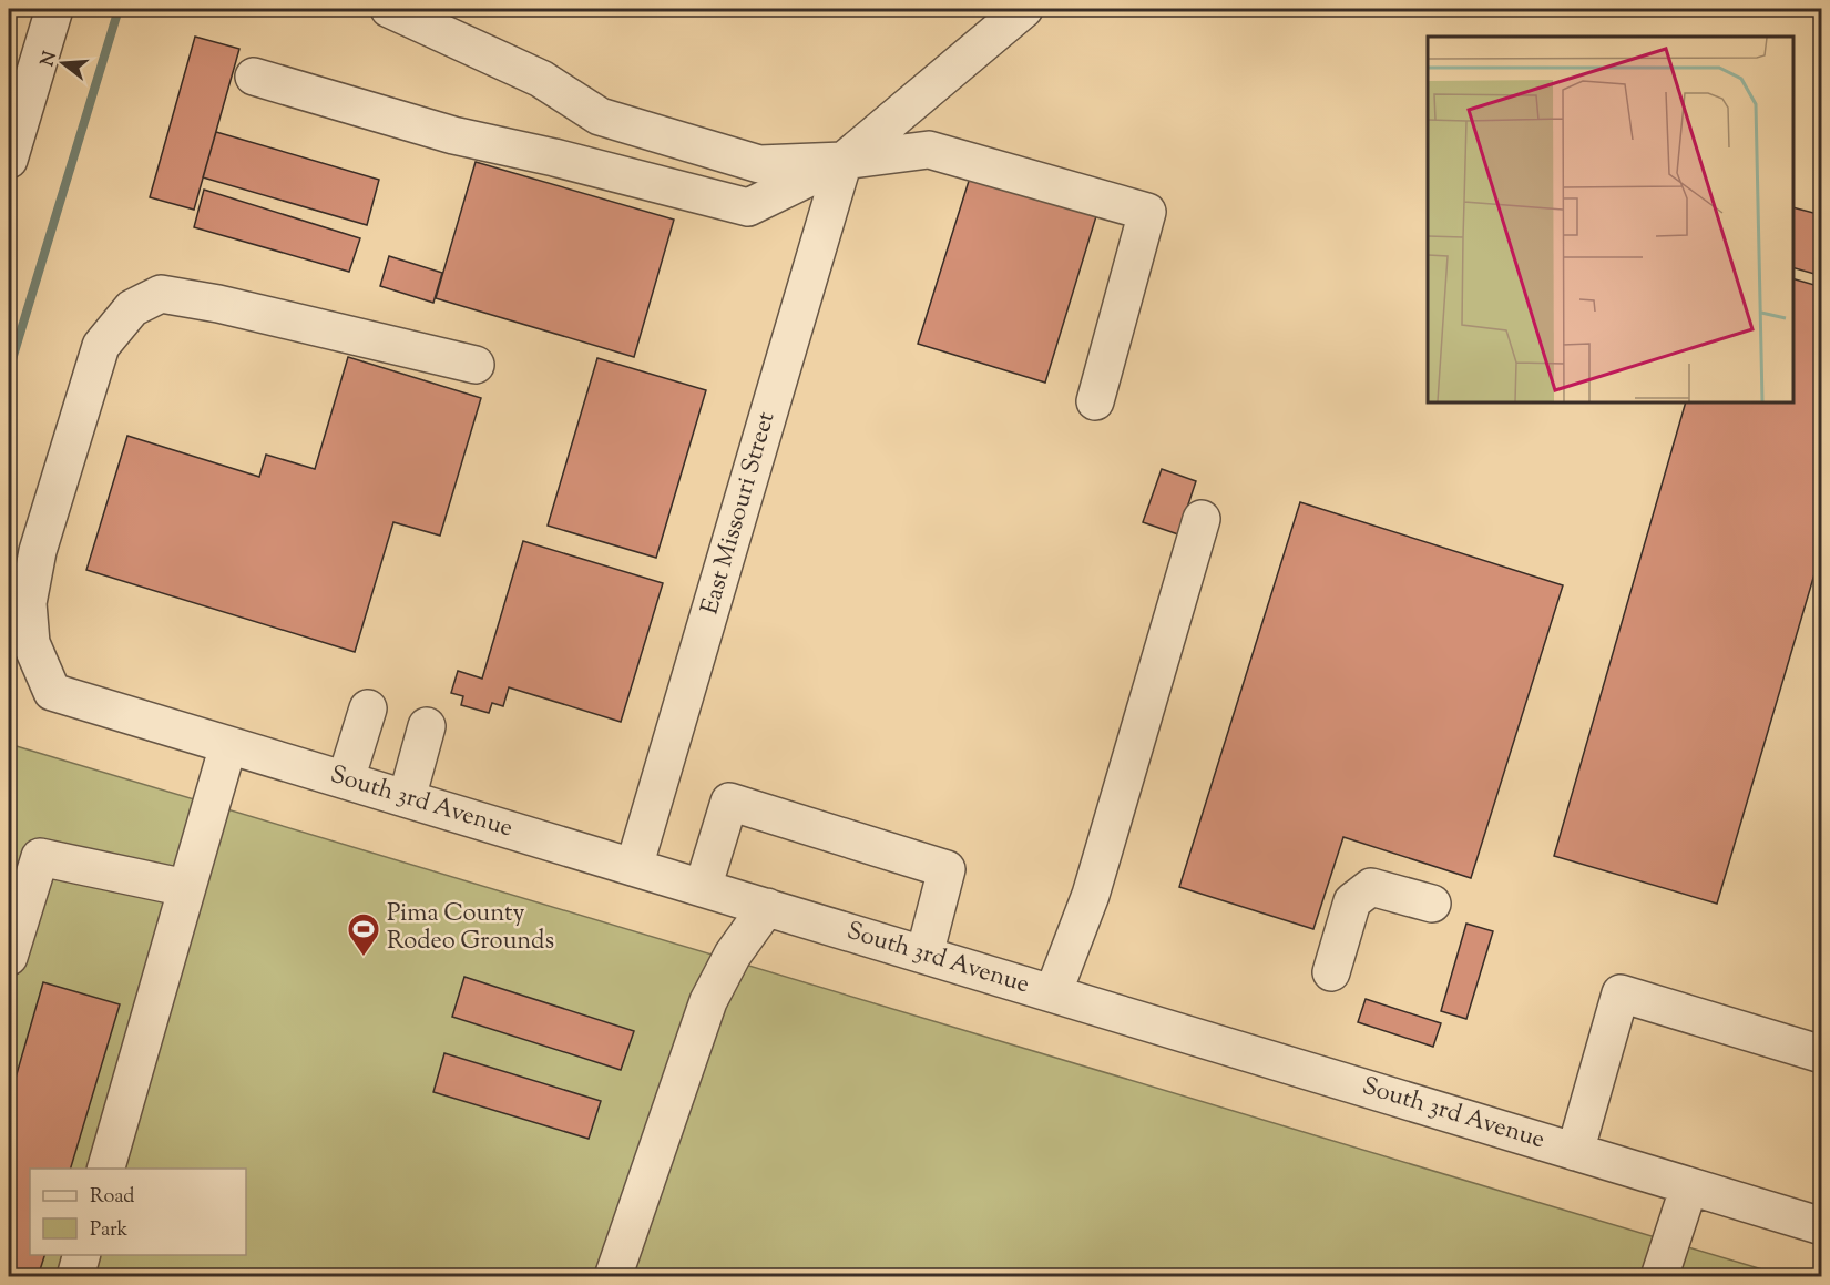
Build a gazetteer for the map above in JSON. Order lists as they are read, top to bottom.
{
  "streets": {
    "street": ["East Missouri Street", "South 3rd Avenue"]
  },
  "crossings": [
    ["East Missouri Street", "South 3rd Avenue"]
  ],
  "places": {
    "sports": ["Pima County Rodeo Grounds"]
  },
  "legend": ["Road", "Park"],
  "north": "left"
}
